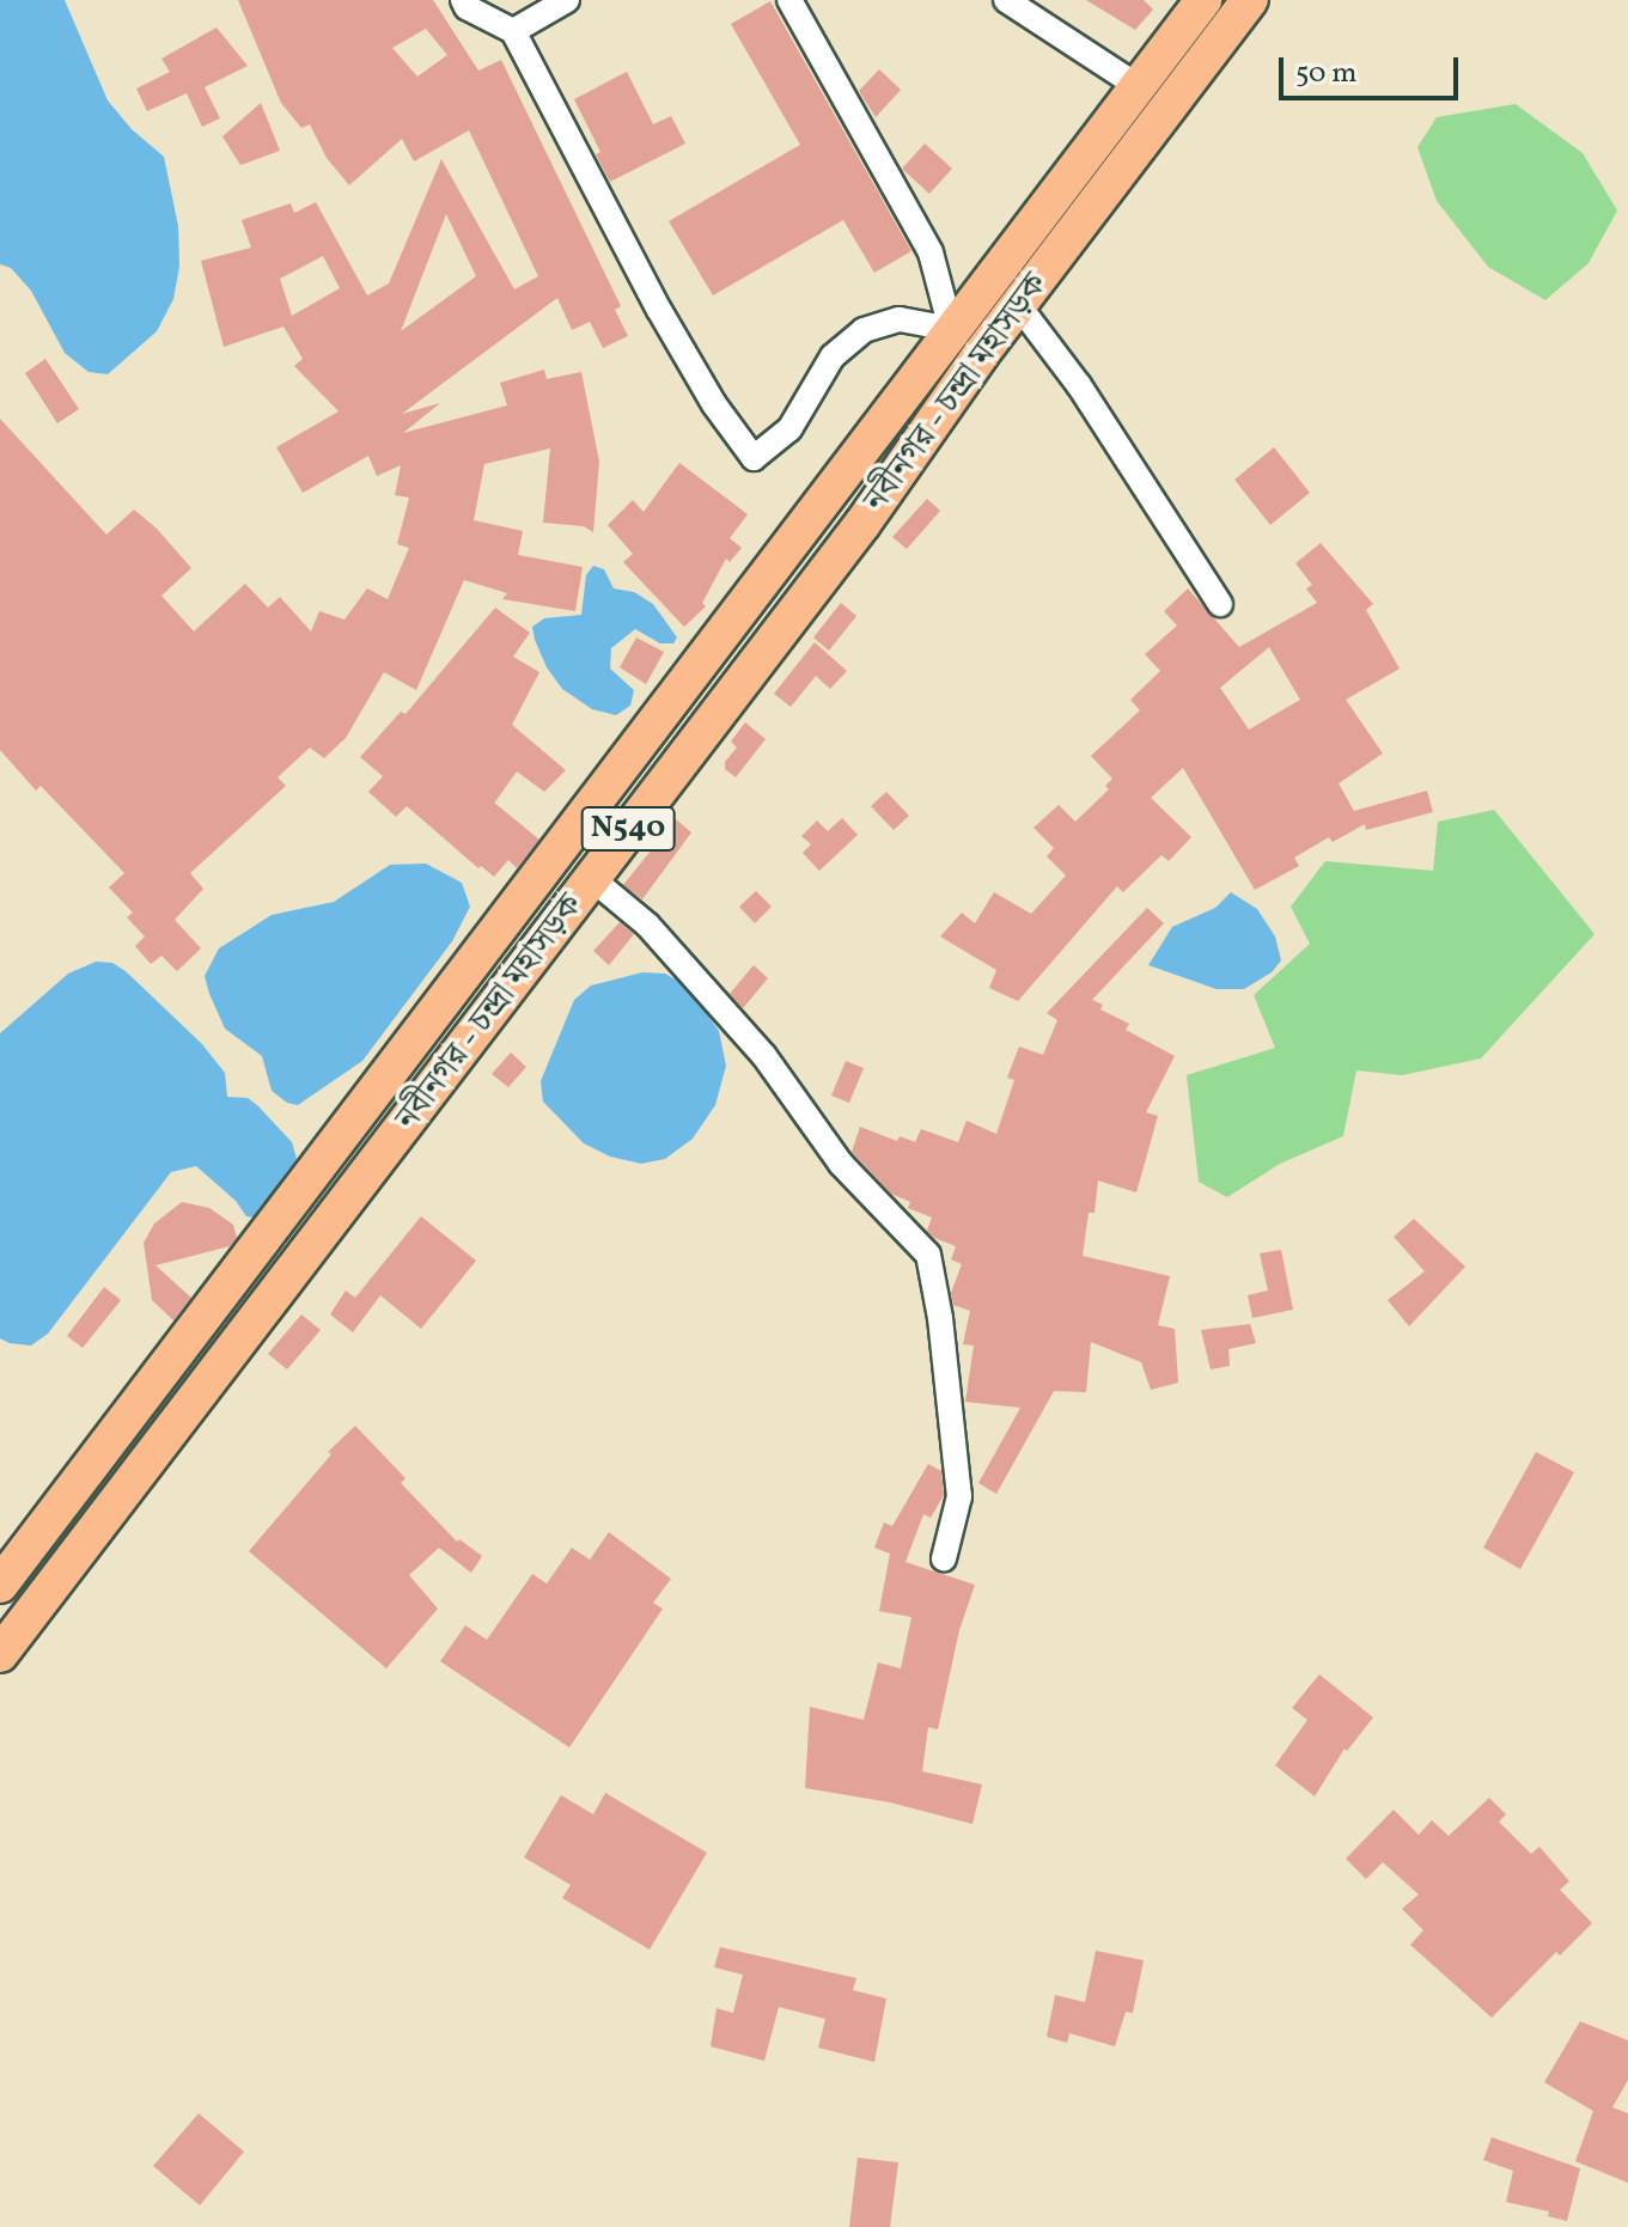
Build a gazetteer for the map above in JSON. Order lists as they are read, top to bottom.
{
  "streets": {
    "highway": ["নবীনগর - চন্দ্রা মহাসড়ক", "N540"]
  },
  "scale_bar": "50 m"
}
